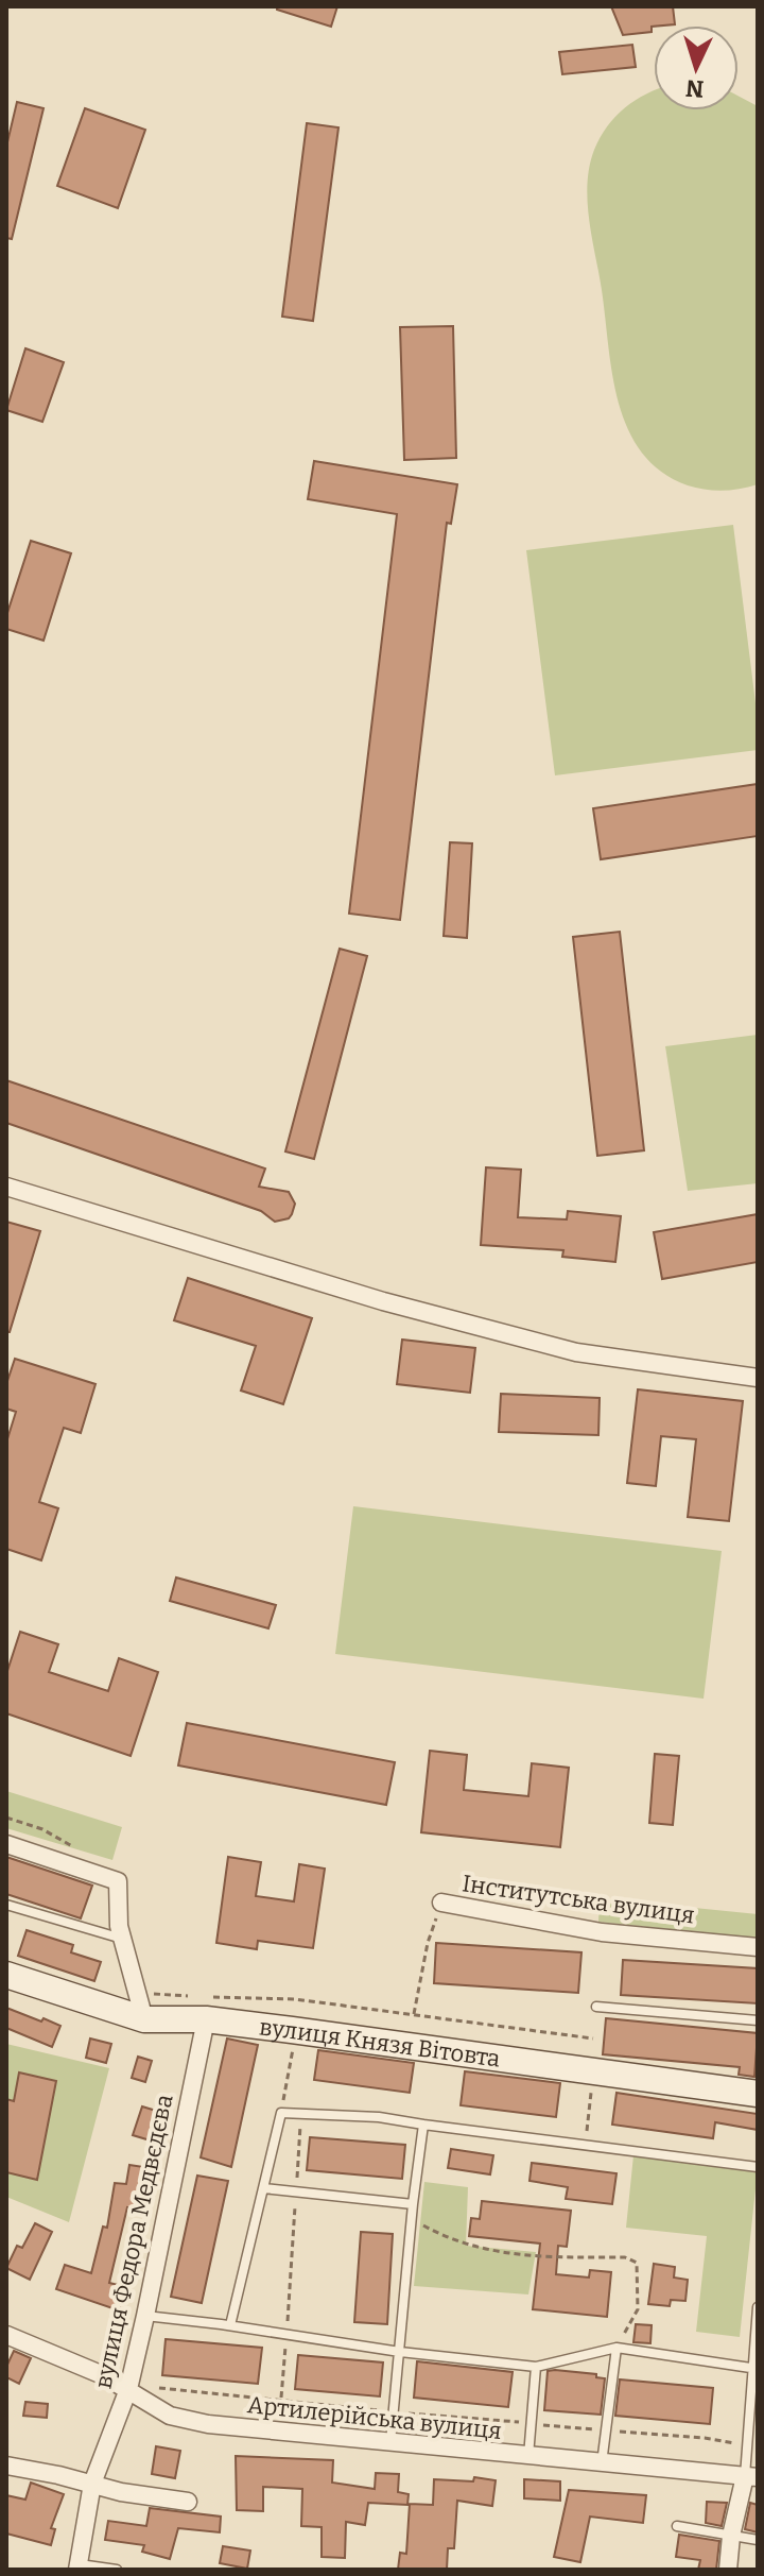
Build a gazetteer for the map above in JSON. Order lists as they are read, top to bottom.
{
  "streets": {
    "street": [
      "Інститутська вулиця",
      "вулиця Князя Вітовта",
      "вулиця Федора Медвєдєва",
      "Артилерійська вулиця"
    ]
  },
  "crossings": [
    ["вулиця Князя Вітовта", "вулиця Федора Медвєдєва"],
    ["вулиця Федора Медвєдєва", "Артилерійська вулиця"]
  ],
  "north": "bottom"
}
